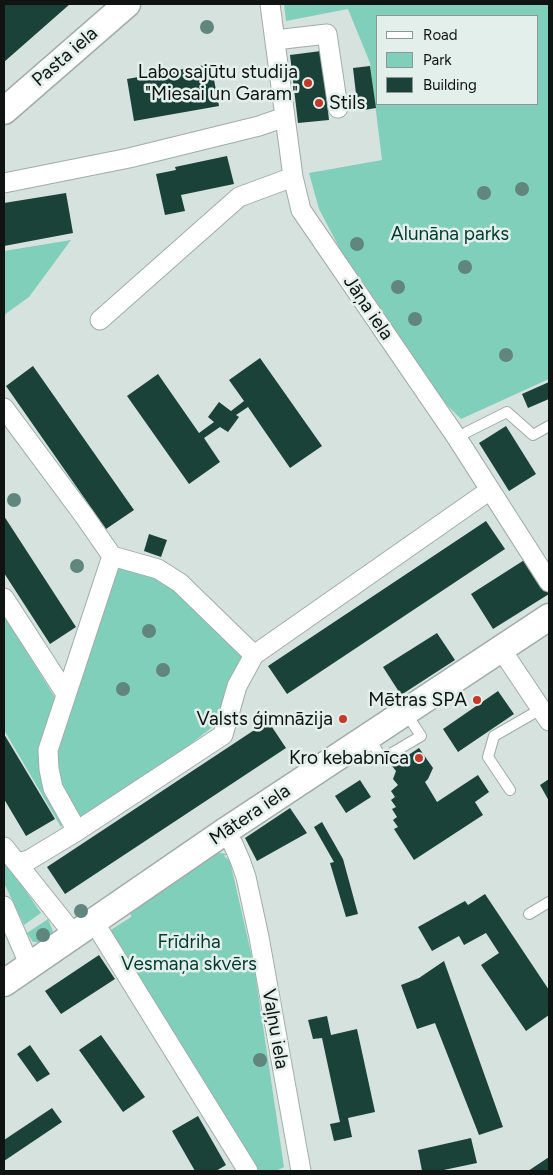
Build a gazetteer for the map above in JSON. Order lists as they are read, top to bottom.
{
  "streets": {
    "street": [
      "Pasta iela",
      "Jāņa iela",
      "Mātera iela",
      "Vaļņu iela"
    ]
  },
  "crossings": [
    ["Mātera iela", "Vaļņu iela"]
  ],
  "parks": ["Alunāna parks", "Frīdriha Vesmaņa skvērs"],
  "places": [
    "Labo sajūtu studija \"Miesai un Garam\"",
    "Stils",
    "Mētras SPA",
    "Valsts ģimnāzija",
    "Kro kebabnīca"
  ],
  "legend": ["Road", "Park", "Building"]
}
